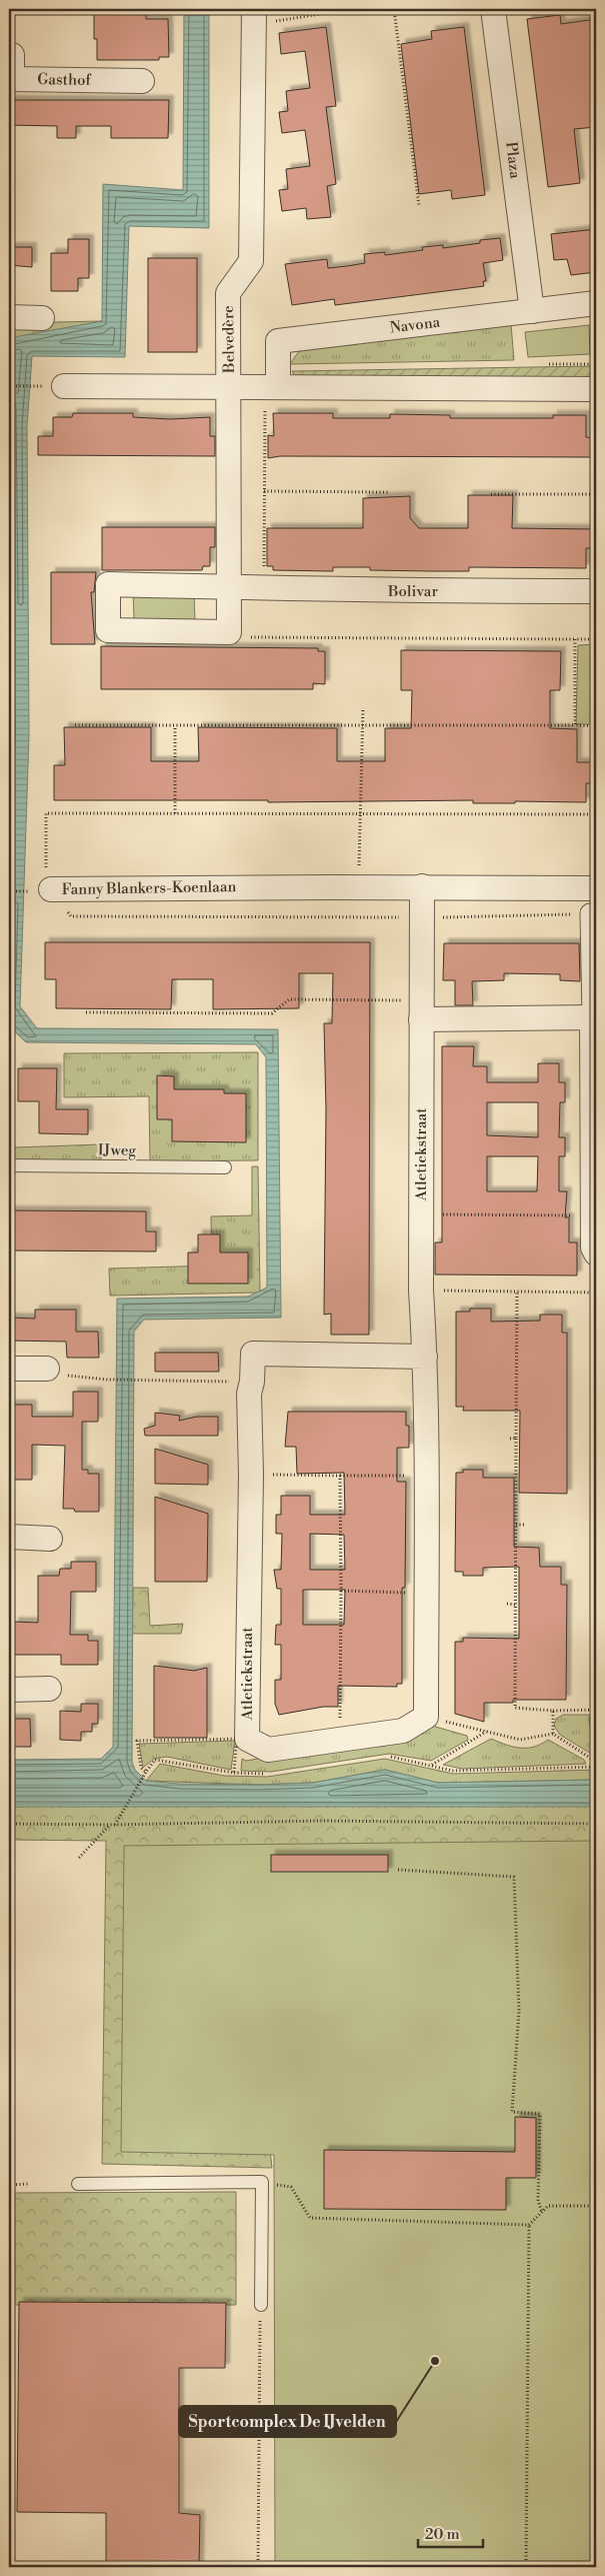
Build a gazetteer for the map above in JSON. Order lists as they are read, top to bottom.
{
  "streets": {
    "street": [
      "Gasthof",
      "Plaza",
      "Navona",
      "Belvedère",
      "Bolivar",
      "Fanny Blankers-Koenlaan",
      "Atletiekstraat"
    ],
    "lane": ["IJweg"]
  },
  "crossings": [
    ["Plaza", "Navona"],
    ["Belvedère", "Bolivar"],
    ["Fanny Blankers-Koenlaan", "Atletiekstraat"]
  ],
  "places": ["Sportcomplex De IJvelden"],
  "scale_bar": "20 m"
}
